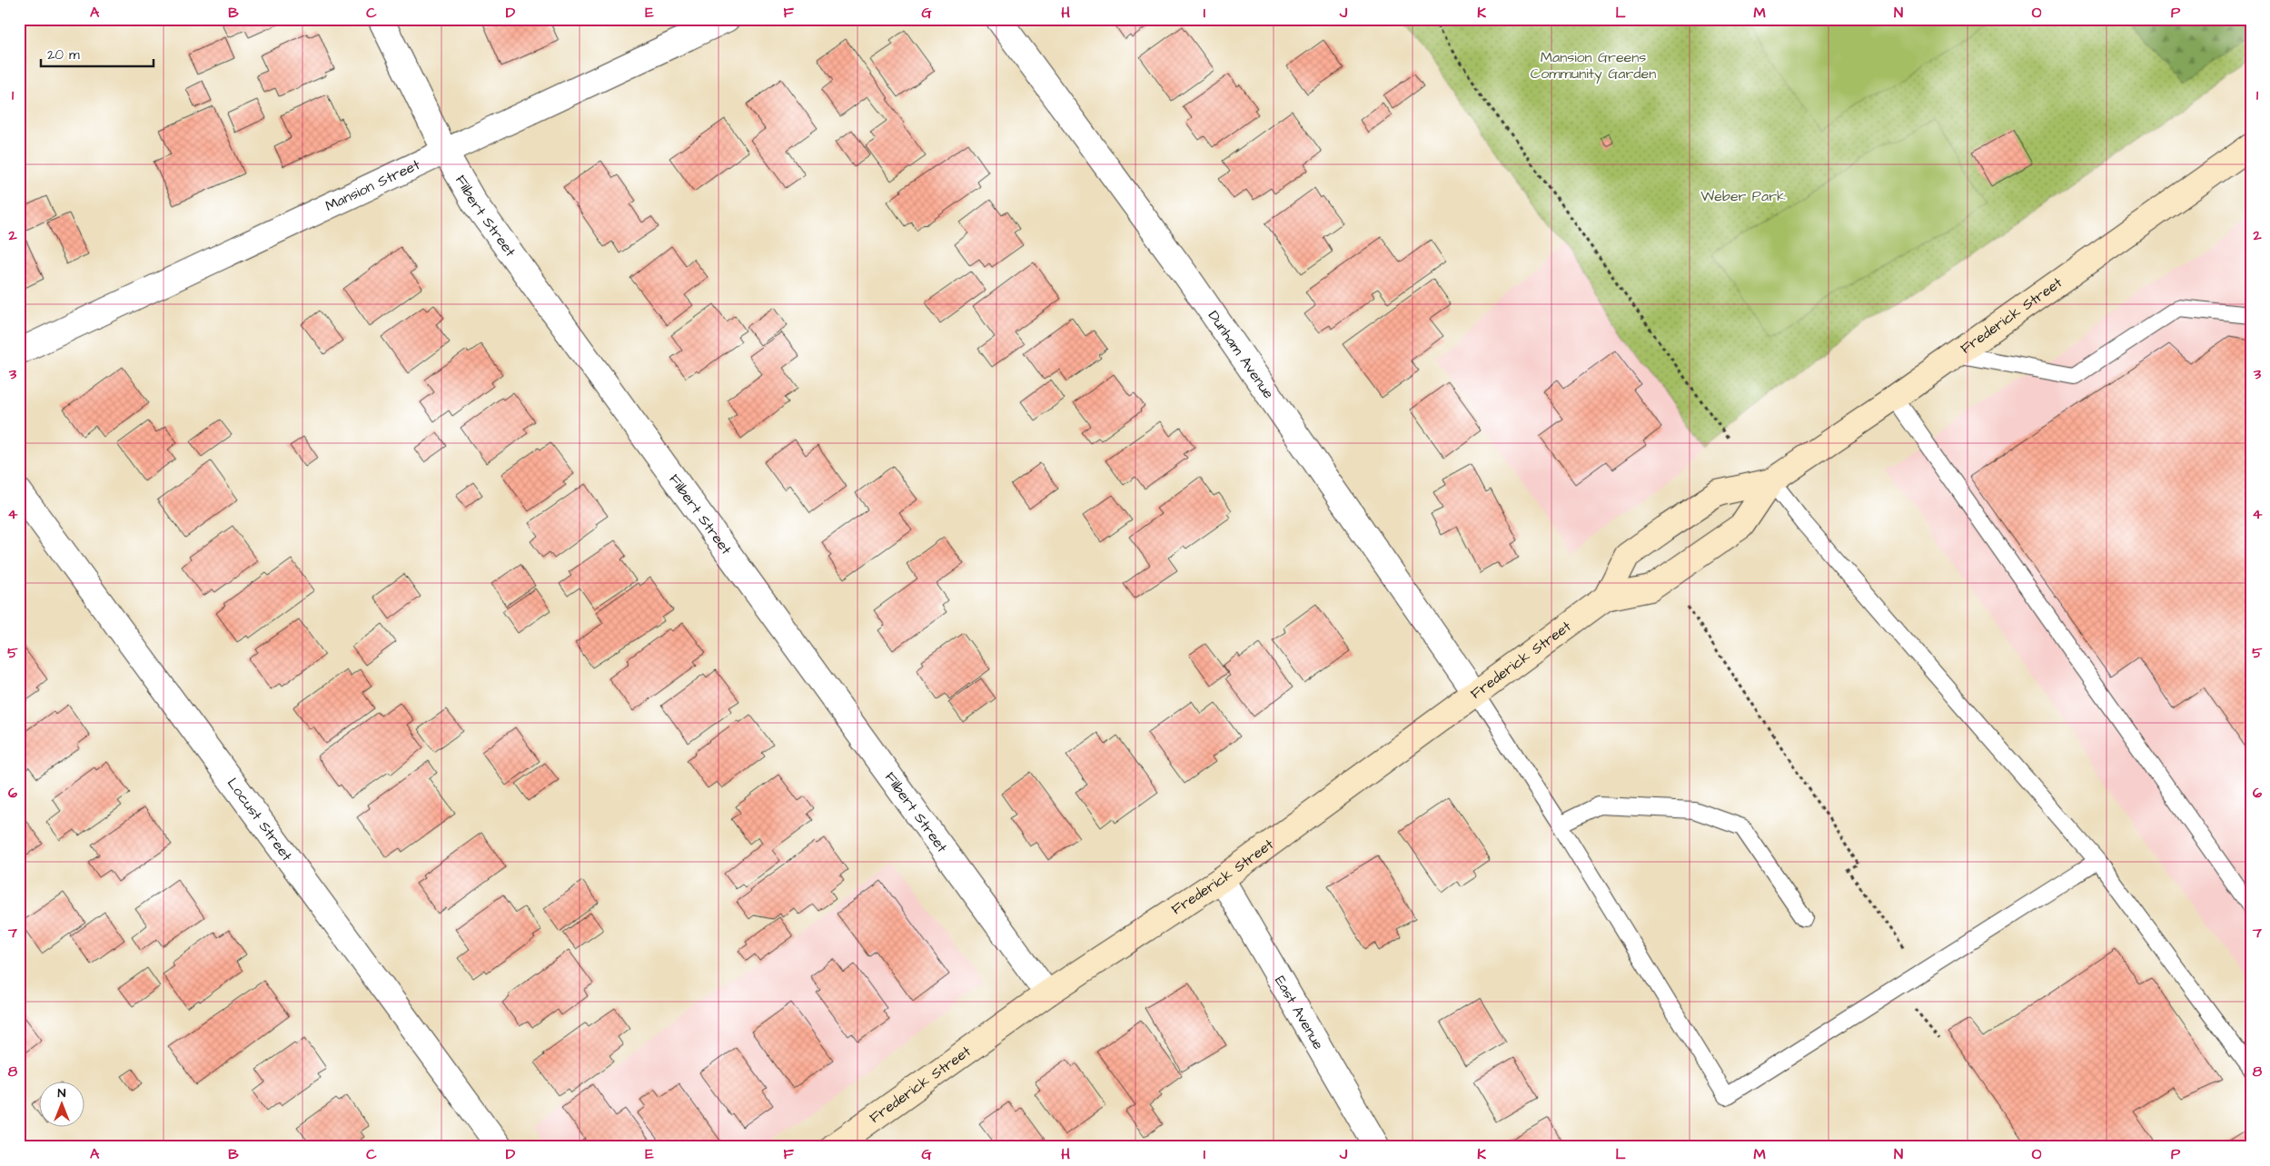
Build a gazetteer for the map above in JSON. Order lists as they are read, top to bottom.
{
  "streets": {
    "main road": ["Frederick Street"],
    "street": [
      "Mansion Street",
      "Filbert Street",
      "Dunham Avenue",
      "Locust Street",
      "East Avenue"
    ]
  },
  "crossings": [
    ["Mansion Street", "Filbert Street"],
    ["Filbert Street", "Frederick Street"],
    ["Frederick Street", "Dunham Avenue"],
    ["Frederick Street", "East Avenue"]
  ],
  "parks": ["Mansion Greens Community Garden", "Weber Park"],
  "scale_bar": "20 m",
  "north": "top",
  "grid": {
    "columns": [
      "A",
      "B",
      "C",
      "D",
      "E",
      "F",
      "G",
      "H",
      "I",
      "J",
      "K",
      "L",
      "M",
      "N",
      "O",
      "P"
    ],
    "rows": [
      "1",
      "2",
      "3",
      "4",
      "5",
      "6",
      "7",
      "8"
    ]
  }
}
